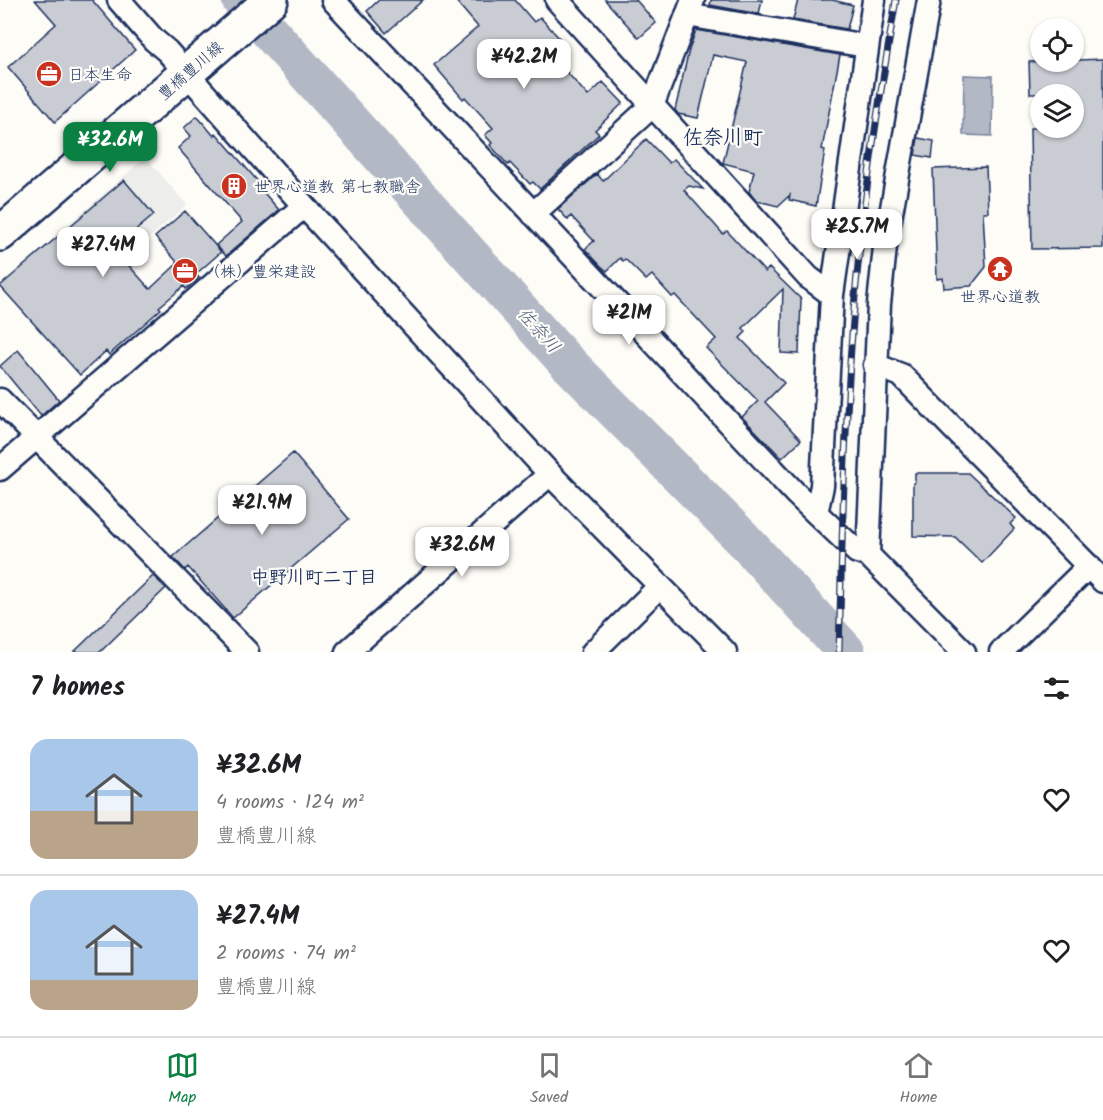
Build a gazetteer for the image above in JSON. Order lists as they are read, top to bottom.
{
  "streets": {
    "main road": ["豊橋豊川線"]
  },
  "districts": ["佐奈川町", "中野川町二丁目"],
  "water": ["佐奈川"],
  "places": {
    "office": ["日本生命", "（株）豊栄建設"],
    "building": ["世界心道教 第七教職舎"],
    "temple": ["世界心道教"]
  },
  "page": {
    "price": [
      "¥42.2M",
      "¥32.6M",
      "¥25.7M",
      "¥27.4M",
      "¥21M",
      "¥21.9M",
      "¥32.6M"
    ],
    "heading": "7 homes",
    "list": [
      {
        "name": "¥32.6M",
        "note": "4 rooms · 124 m² · 豊橋豊川線"
      },
      {
        "name": "¥27.4M",
        "note": "2 rooms · 74 m² · 豊橋豊川線"
      }
    ],
    "tabs": ["Map", "Saved", "Home"]
  }
}
